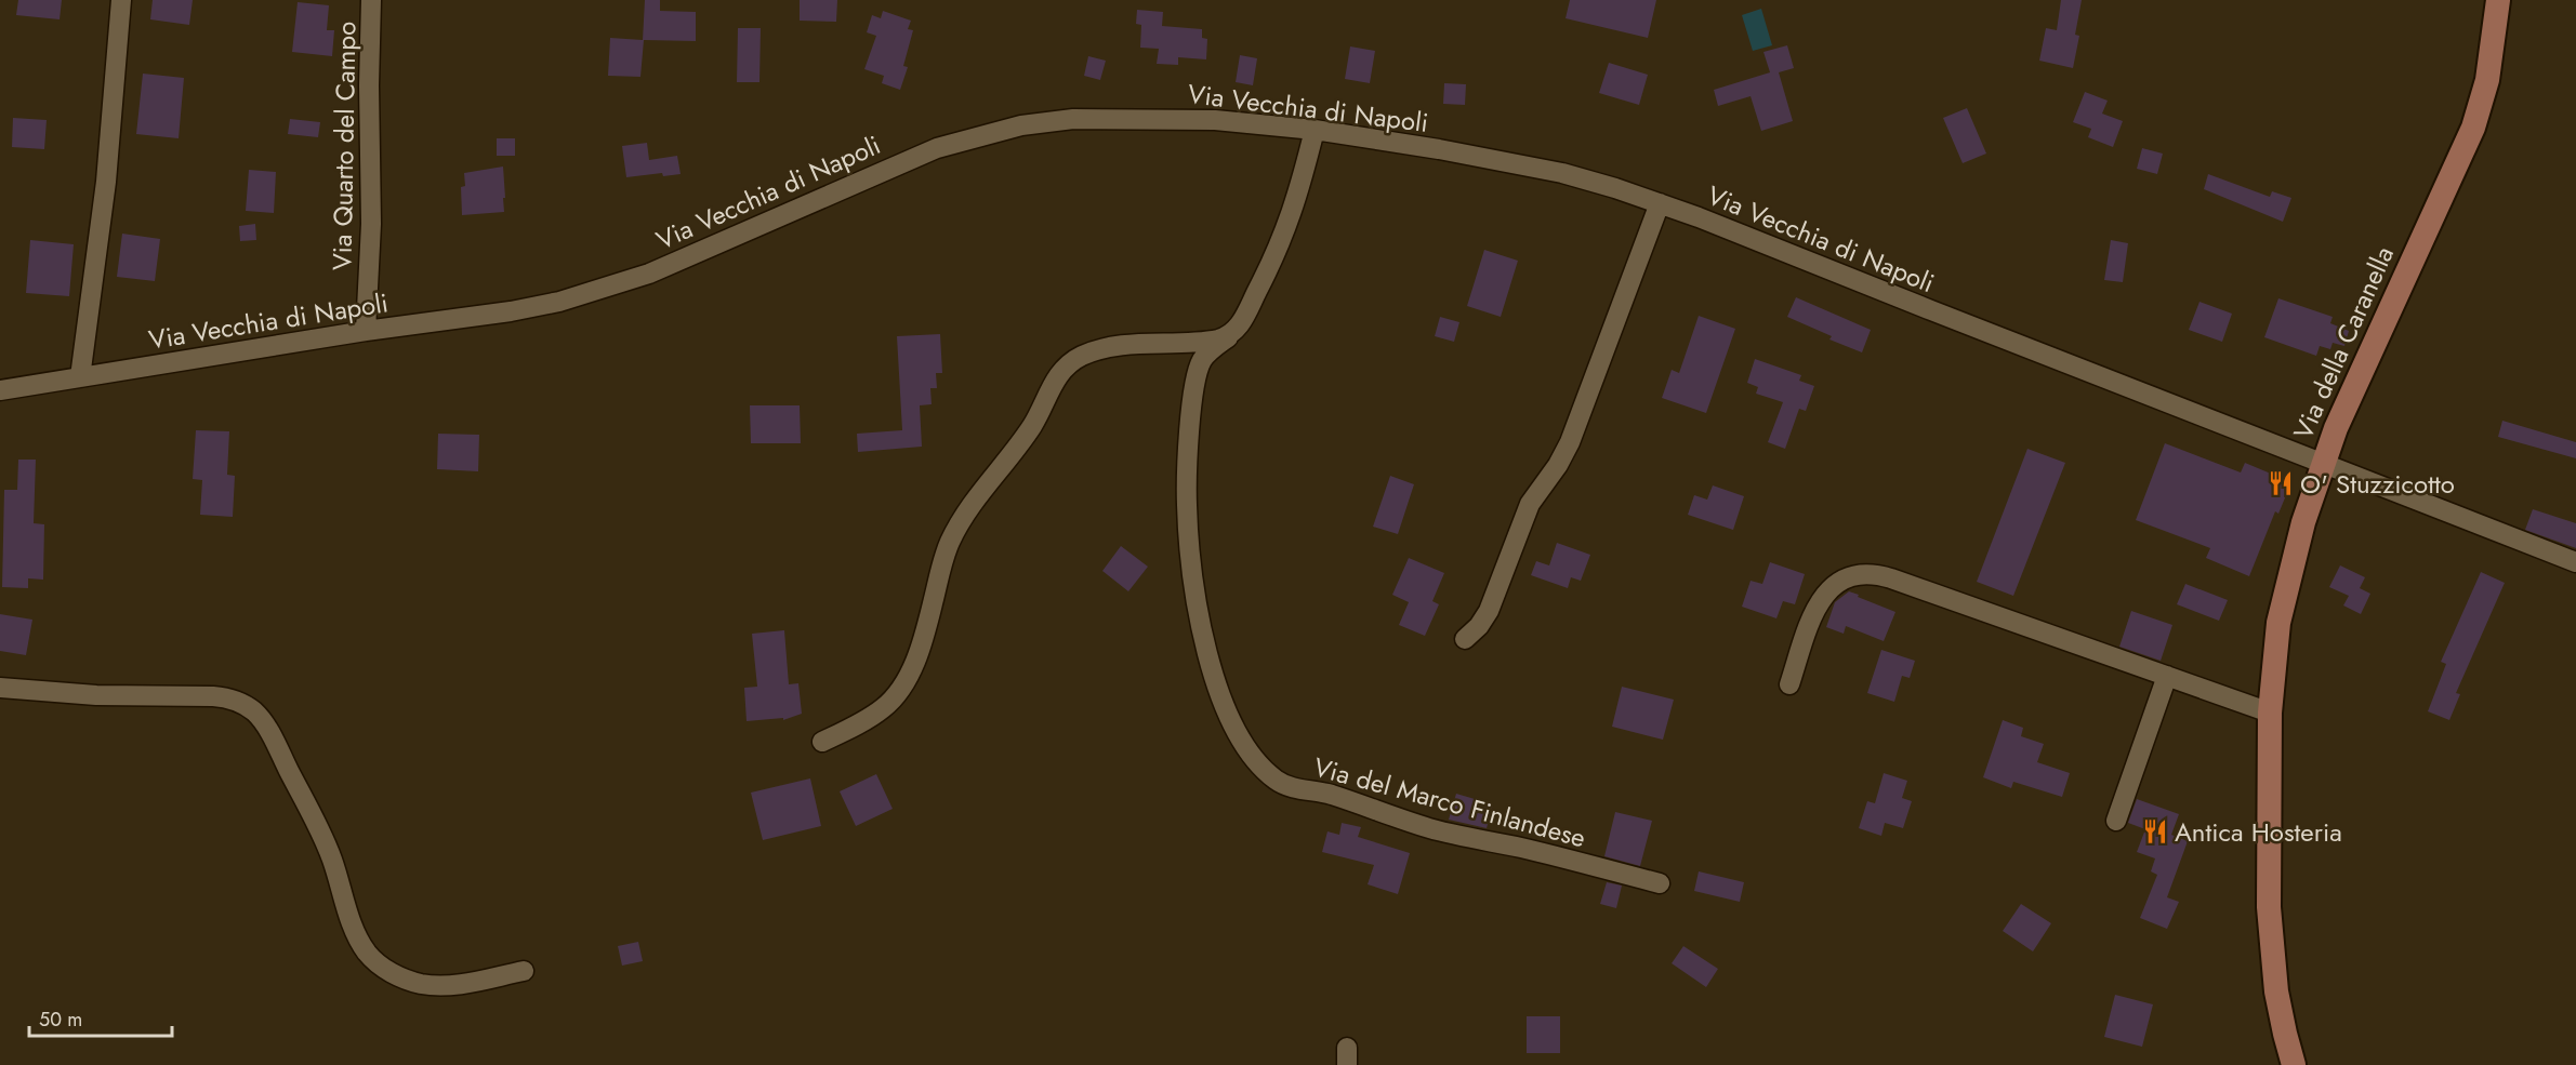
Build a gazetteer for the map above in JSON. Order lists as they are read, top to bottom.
{
  "streets": {
    "main road": ["Via della Caranella"],
    "street": ["Via Vecchia di Napoli", "Via Quarto del Campo", "Via del Marco Finlandese"]
  },
  "crossings": [
    ["Via Vecchia di Napoli", "Via Quarto del Campo"],
    ["Via Vecchia di Napoli", "Via della Caranella"],
    ["Via Vecchia di Napoli", "Via del Marco Finlandese"]
  ],
  "places": {
    "restaurant": ["O' Stuzzicotto", "Antica Hosteria"]
  },
  "scale_bar": "50 m"
}
